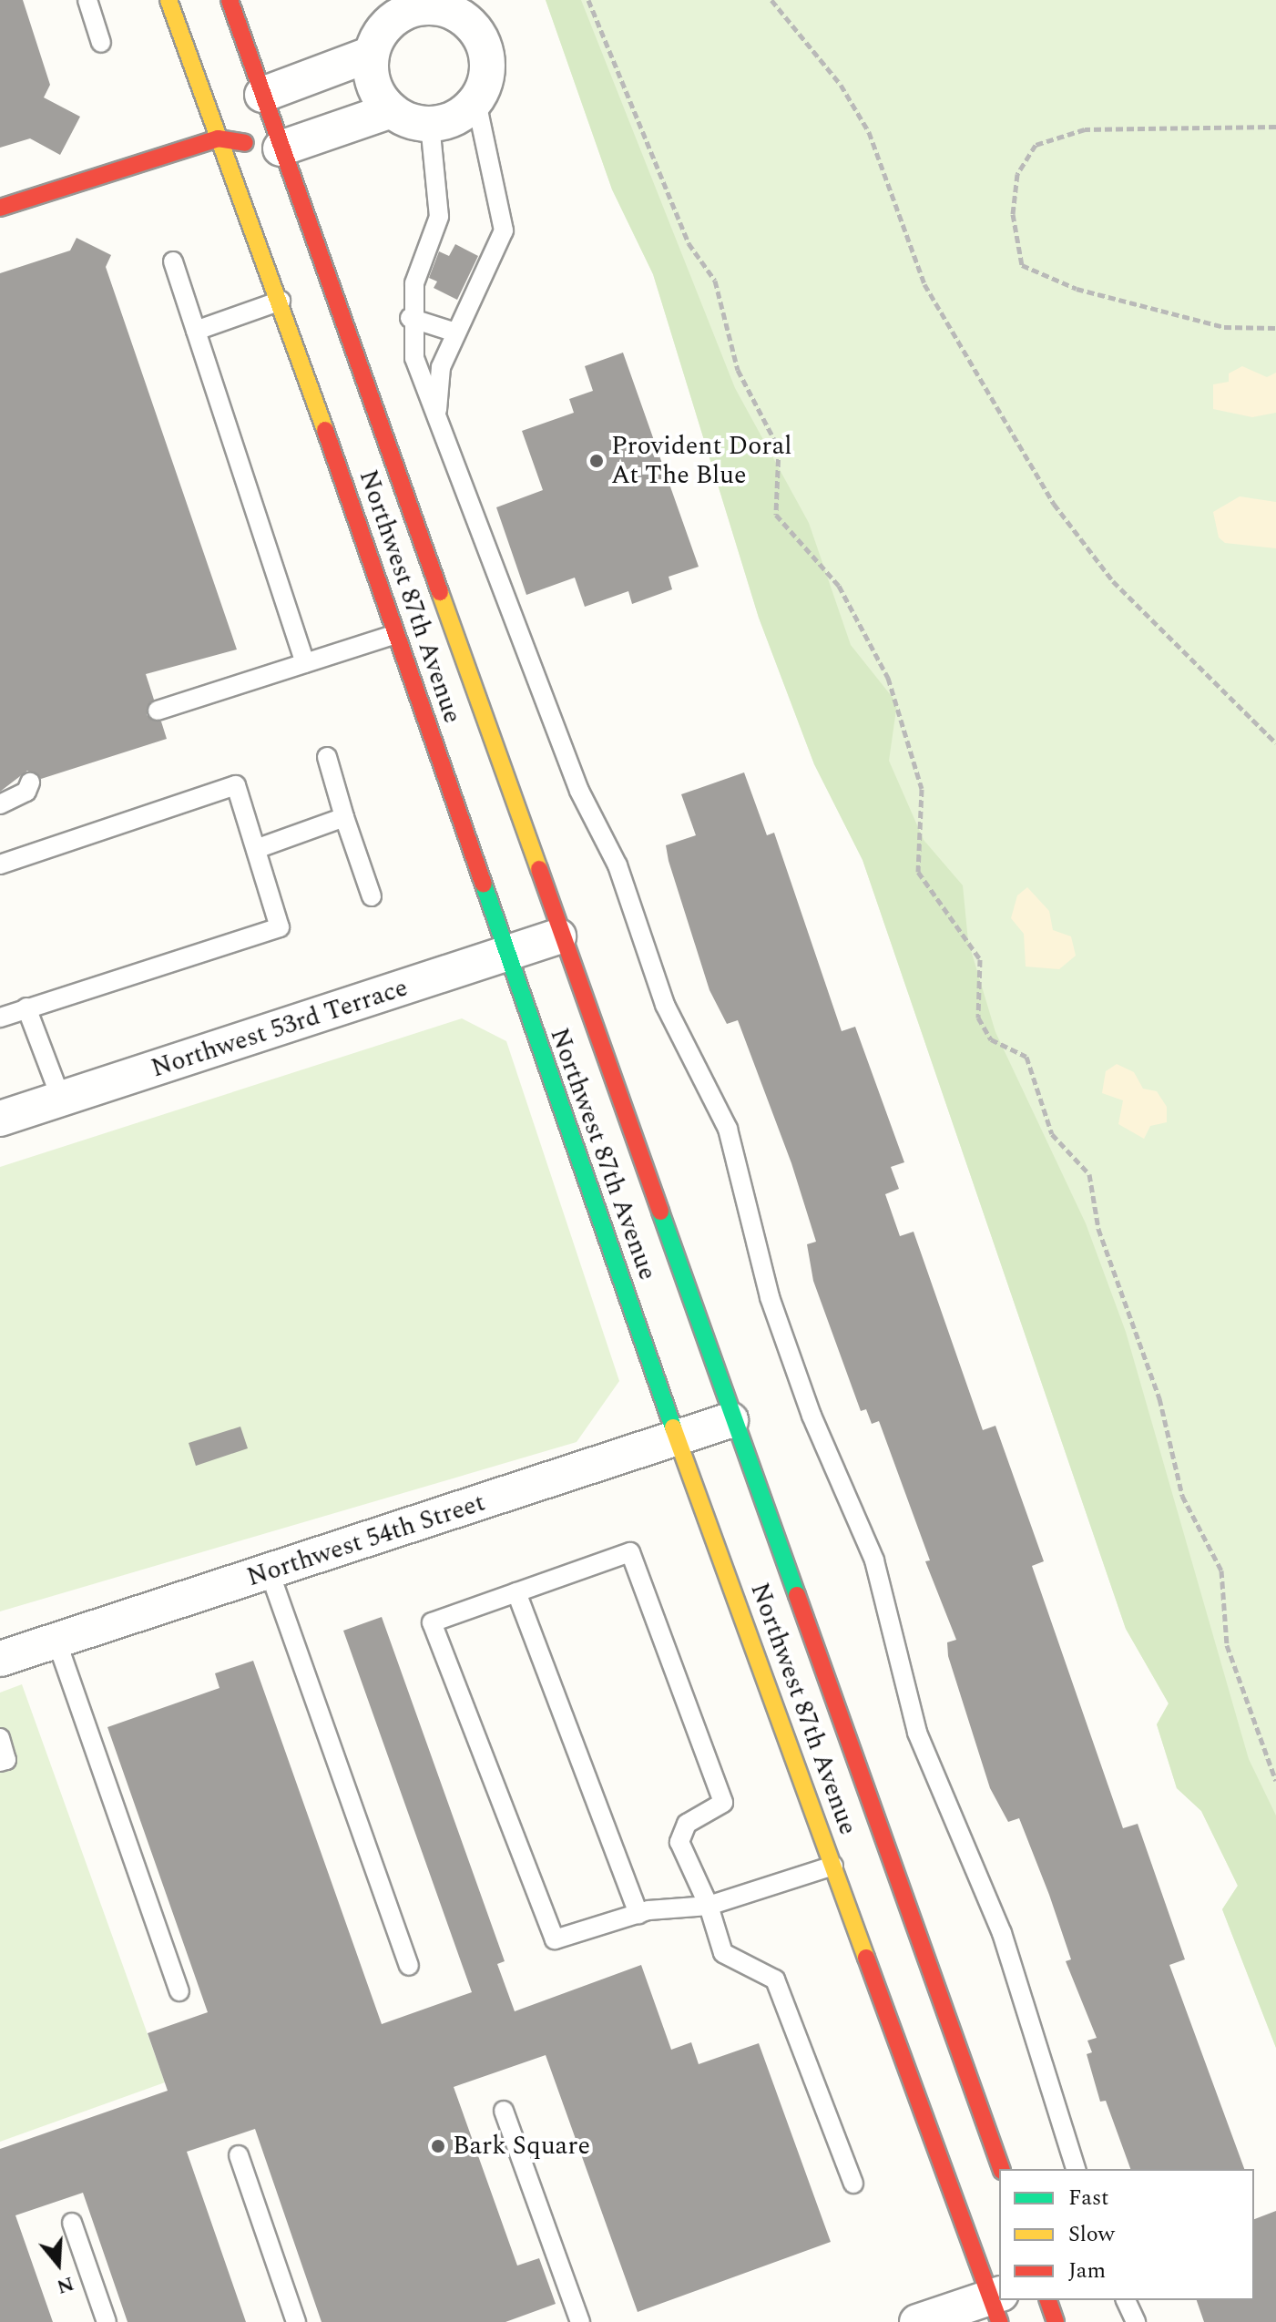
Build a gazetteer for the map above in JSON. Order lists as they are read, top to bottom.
{
  "streets": {
    "main road": ["Northwest 87th Avenue"],
    "street": ["Northwest 53rd Terrace", "Northwest 54th Street"]
  },
  "crossings": [
    ["Northwest 87th Avenue", "Northwest 53rd Terrace"],
    ["Northwest 87th Avenue", "Northwest 54th Street"]
  ],
  "places": ["Provident Doral At The Blue", "Bark Square"],
  "legend": ["Fast", "Slow", "Jam"],
  "north": "bottom"
}
